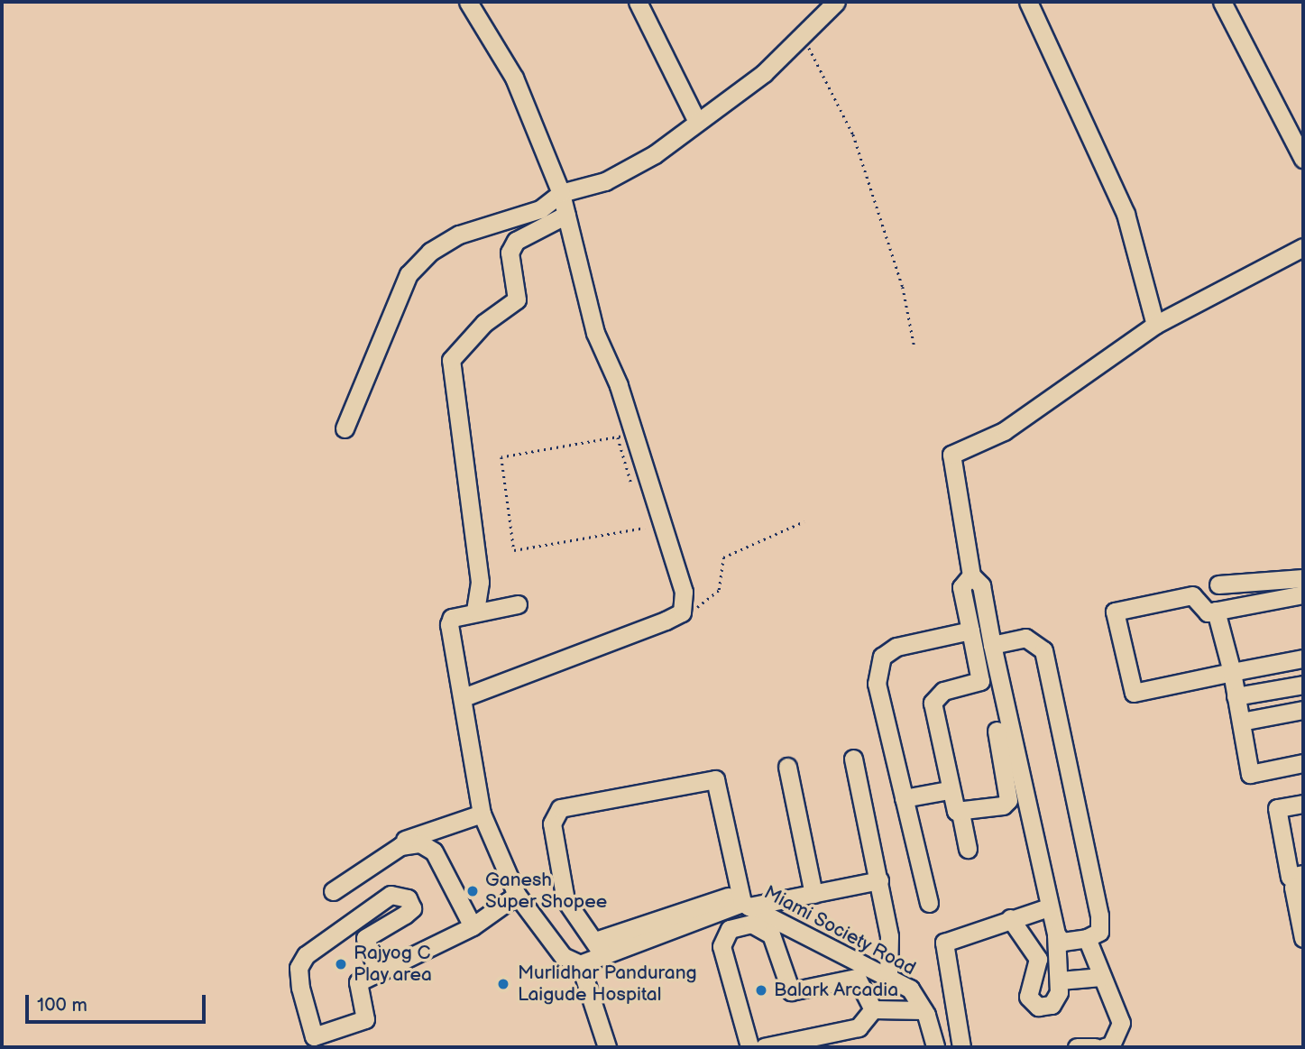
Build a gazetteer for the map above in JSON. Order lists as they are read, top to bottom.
{
  "streets": {
    "street": ["Miami Society Road"]
  },
  "places": [
    "Ganesh Super Shopee",
    "Rajyog C Play area",
    "Murlidhar Pandurang Laigude Hospital",
    "Balark Arcadia"
  ],
  "scale_bar": "100 m"
}
